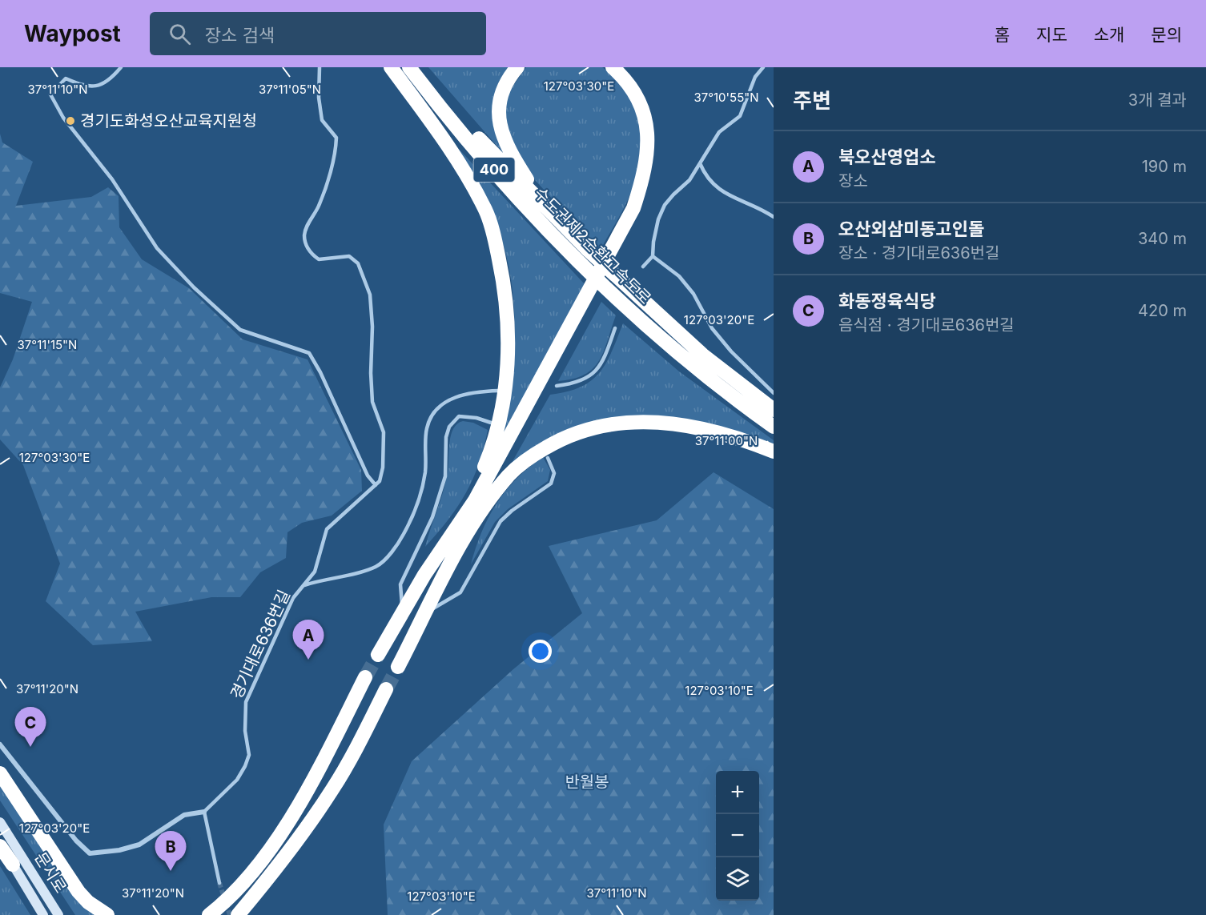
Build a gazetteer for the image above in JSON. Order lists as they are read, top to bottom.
{
  "streets": {
    "highway": ["400", "수도권제2순환고속도로"],
    "street": ["문시로"],
    "lane": ["경기대로636번길"]
  },
  "parks": ["반월봉"],
  "places": ["경기도화성오산교육지원청"],
  "page": {
    "header": "Waypost",
    "search": "장소 검색",
    "nav": [
      "홈",
      "지도",
      "소개",
      "문의"
    ],
    "heading": ["주변", "3개 결과"],
    "list": [
      {
        "mark": "A",
        "name": "북오산영업소",
        "note": "장소",
        "value": "190 m"
      },
      {
        "mark": "B",
        "name": "오산외삼미동고인돌",
        "note": "장소 · 경기대로636번길",
        "value": "340 m"
      },
      {
        "mark": "C",
        "name": "화동정육식당",
        "note": "음식점 · 경기대로636번길",
        "value": "420 m"
      }
    ],
    "pins": ["A", "C", "B"],
    "map_buttons": ["+", "−"]
  },
  "coordinates": [
    "127°03'30\"E",
    "37°11'10\"N",
    "37°11'05\"N",
    "37°10'55\"N",
    "127°03'20\"E",
    "37°11'15\"N",
    "37°11'00\"N",
    "37°11'20\"N",
    "127°03'10\"E"
  ]
}
